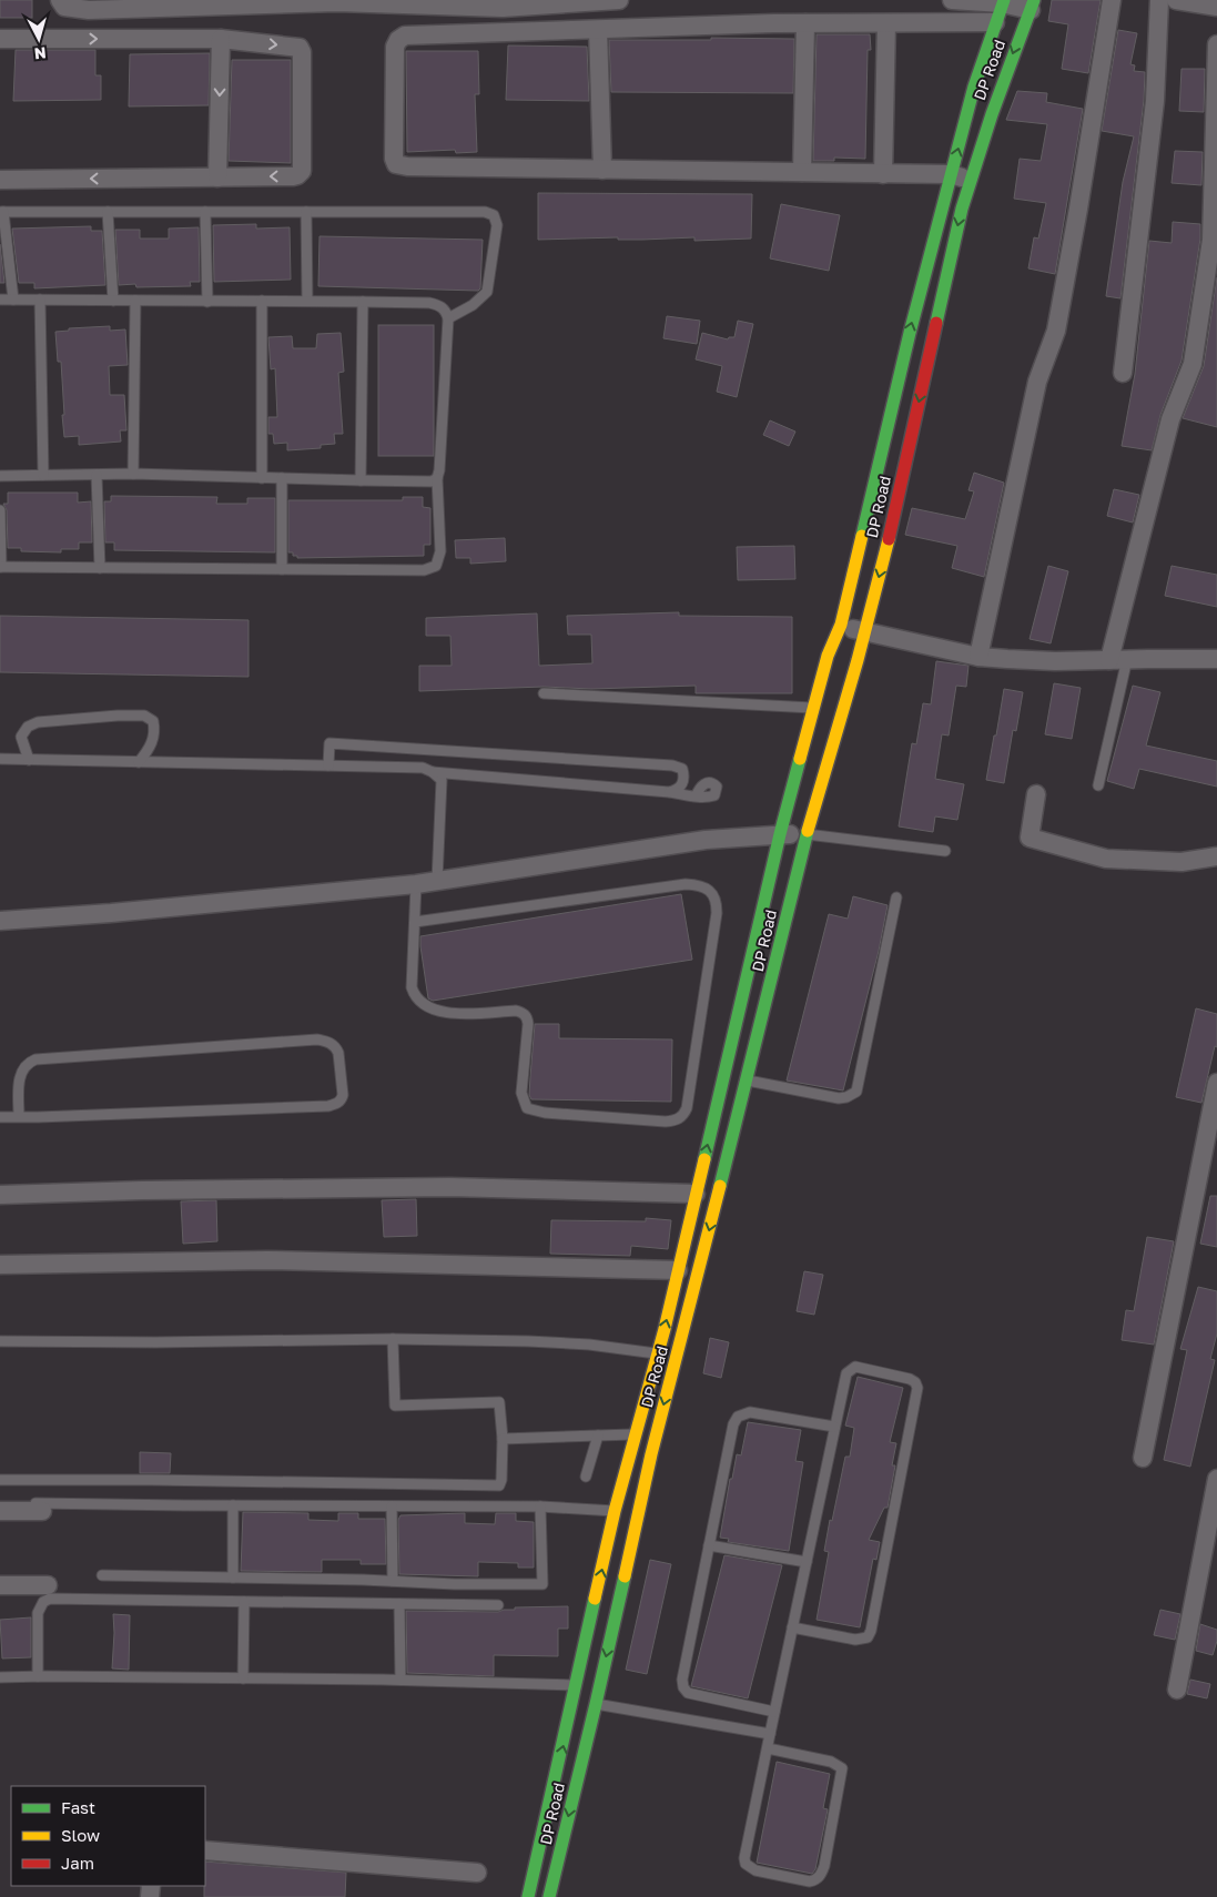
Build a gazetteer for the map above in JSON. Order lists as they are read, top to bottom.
{
  "streets": {
    "street": ["DP Road"]
  },
  "legend": ["Fast", "Slow", "Jam"],
  "north": "bottom"
}
